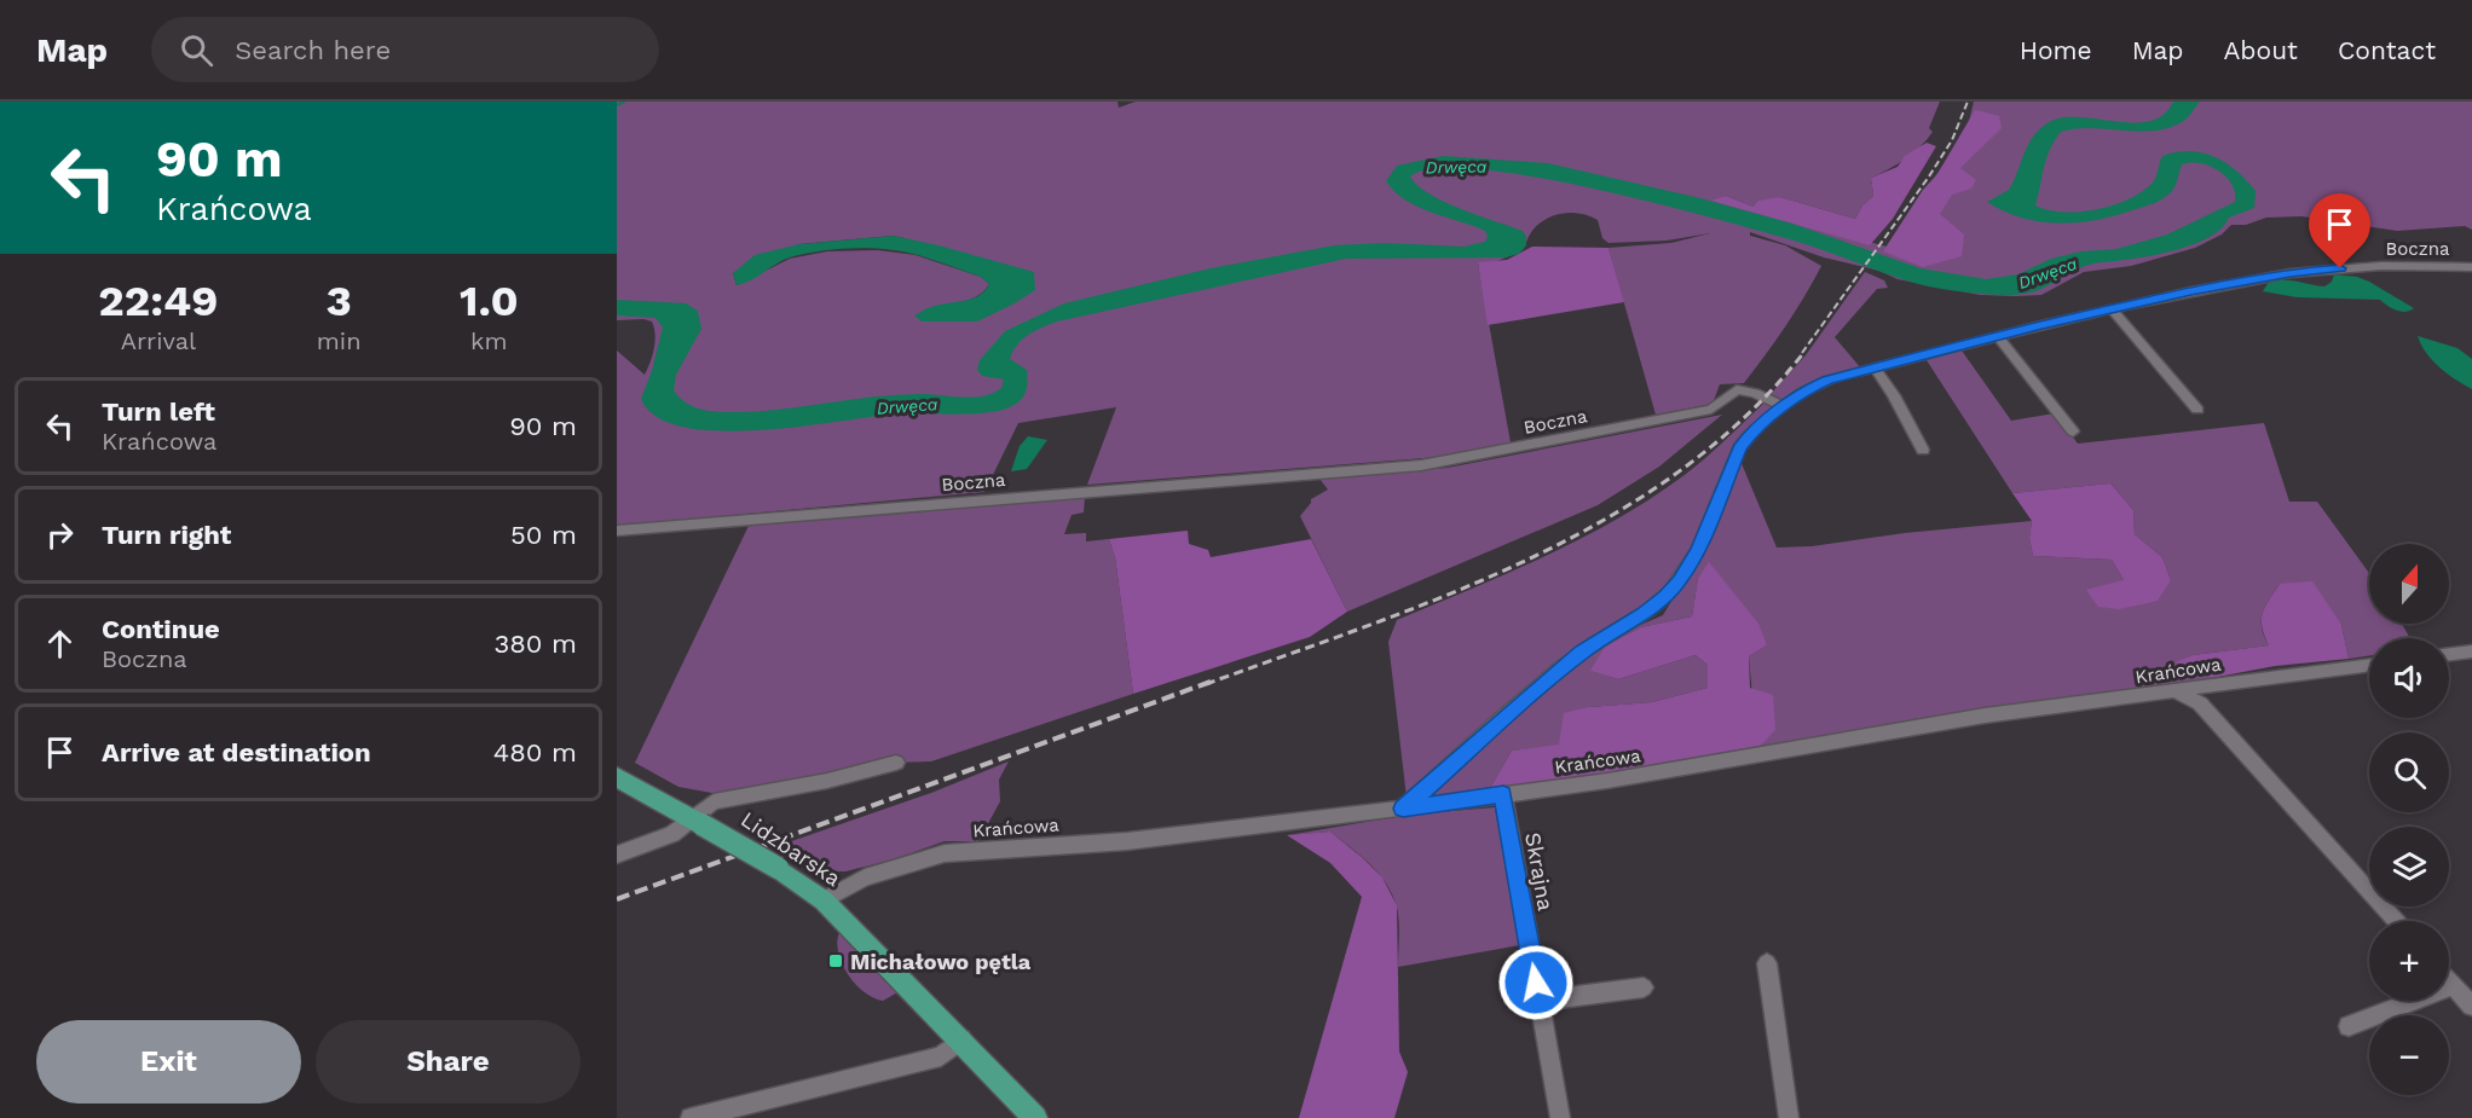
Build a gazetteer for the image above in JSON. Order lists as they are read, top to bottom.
{
  "streets": {
    "main road": ["Lidzbarska"],
    "street": ["Boczna", "Krańcowa", "Skrajna"]
  },
  "crossings": [
    ["Krańcowa", "Lidzbarska"],
    ["Krańcowa", "Skrajna"]
  ],
  "water": ["Drwęca"],
  "places": {
    "transit": ["Michałowo pętla"]
  },
  "north": "top",
  "page": {
    "header": "Map",
    "search": "Search here",
    "nav": [
      "Home",
      "Map",
      "About",
      "Contact"
    ],
    "turn": ["90 m", "Krańcowa"],
    "eta": [
      "22:49",
      "Arrival",
      "3",
      "min",
      "1.0",
      "km"
    ],
    "list": [
      {
        "name": "Turn left",
        "note": "Krańcowa",
        "value": "90 m"
      },
      {
        "name": "Turn right",
        "value": "50 m"
      },
      {
        "name": "Continue",
        "note": "Boczna",
        "value": "380 m"
      },
      {
        "name": "Arrive at destination",
        "value": "480 m"
      }
    ],
    "map_buttons": ["+", "−"],
    "buttons": ["Exit", "Share"]
  }
}
